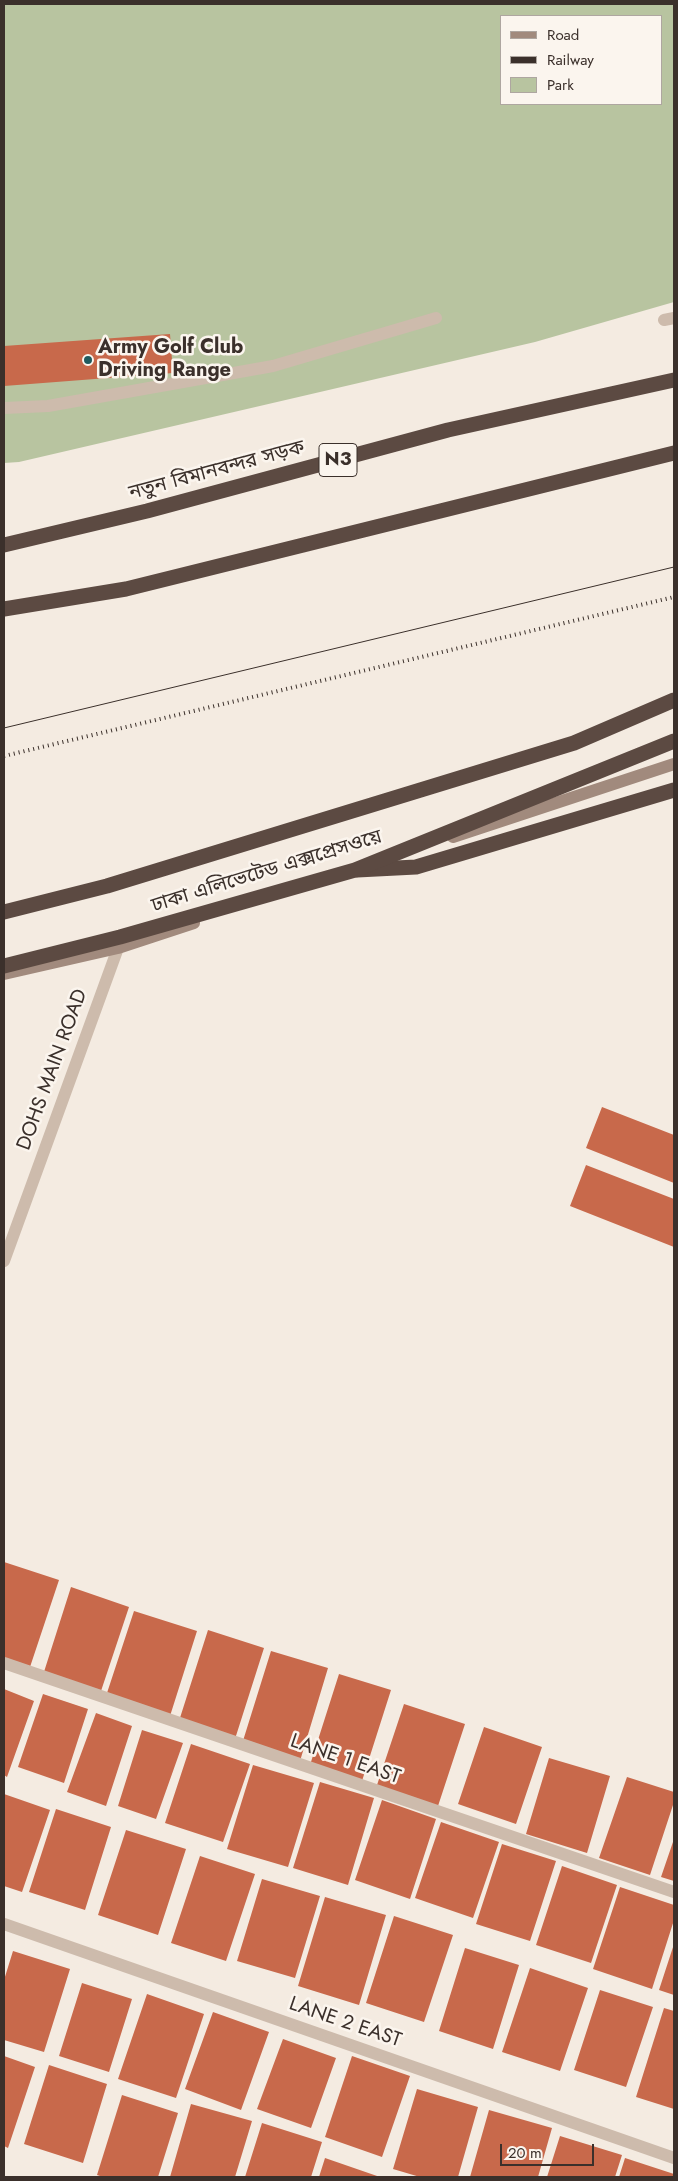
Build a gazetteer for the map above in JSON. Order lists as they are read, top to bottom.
{
  "streets": {
    "highway": ["N3", "নতুন বিমানবন্দর সড়ক", "ঢাকা এলিভেটেড এক্সপ্রেসওয়ে"],
    "street": ["DOHS MAIN ROAD", "LANE 1 EAST", "LANE 2 EAST"]
  },
  "places": ["Army Golf Club Driving Range"],
  "legend": ["Road", "Railway", "Park"],
  "scale_bar": "20 m"
}
